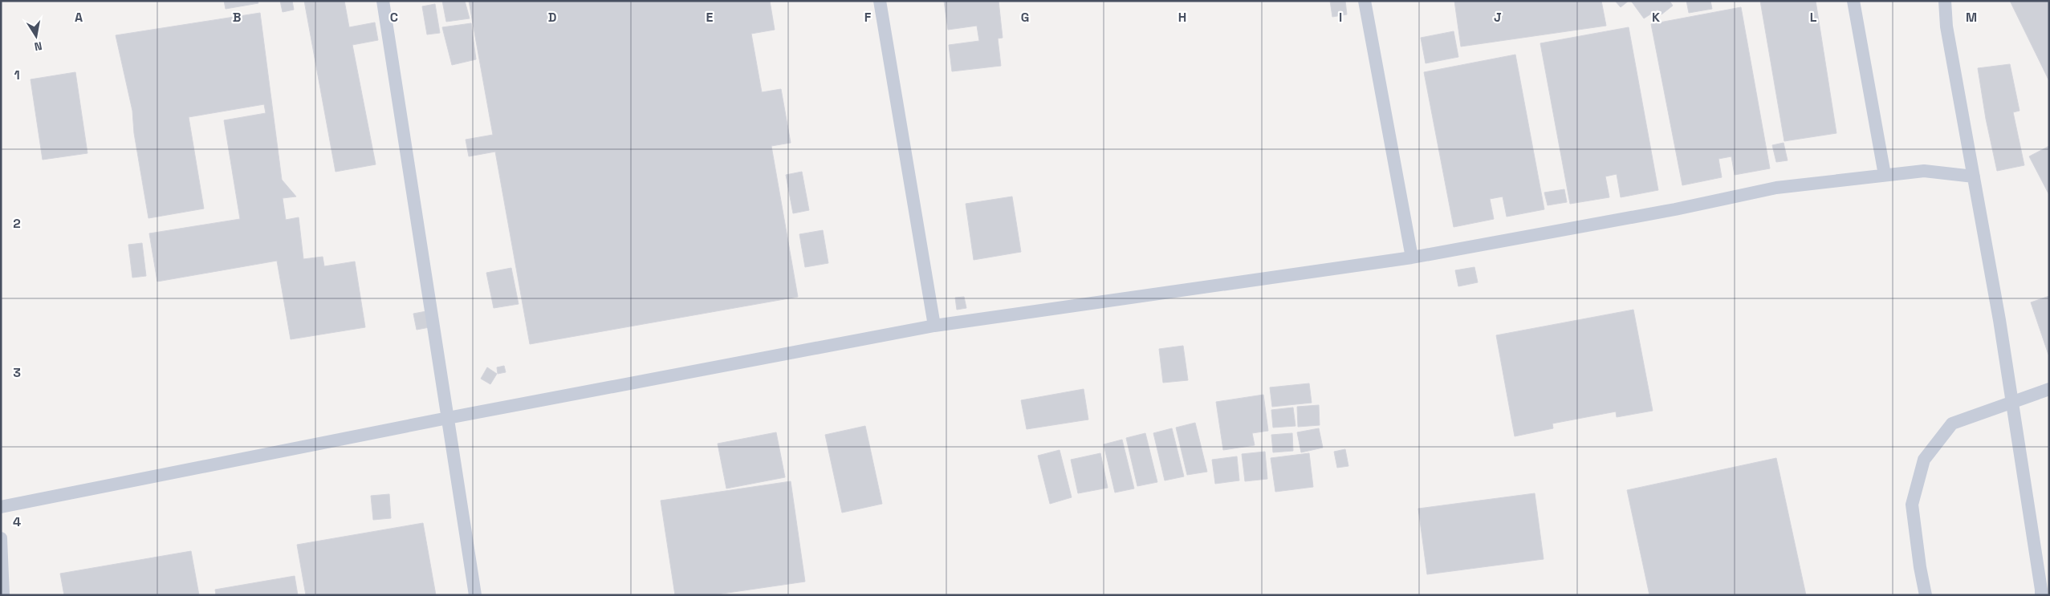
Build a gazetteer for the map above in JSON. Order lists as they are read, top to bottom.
{
  "north": "bottom",
  "grid": {
    "columns": [
      "A",
      "B",
      "C",
      "D",
      "E",
      "F",
      "G",
      "H",
      "I",
      "J",
      "K",
      "L",
      "M"
    ],
    "rows": [
      "1",
      "2",
      "3",
      "4"
    ]
  }
}
